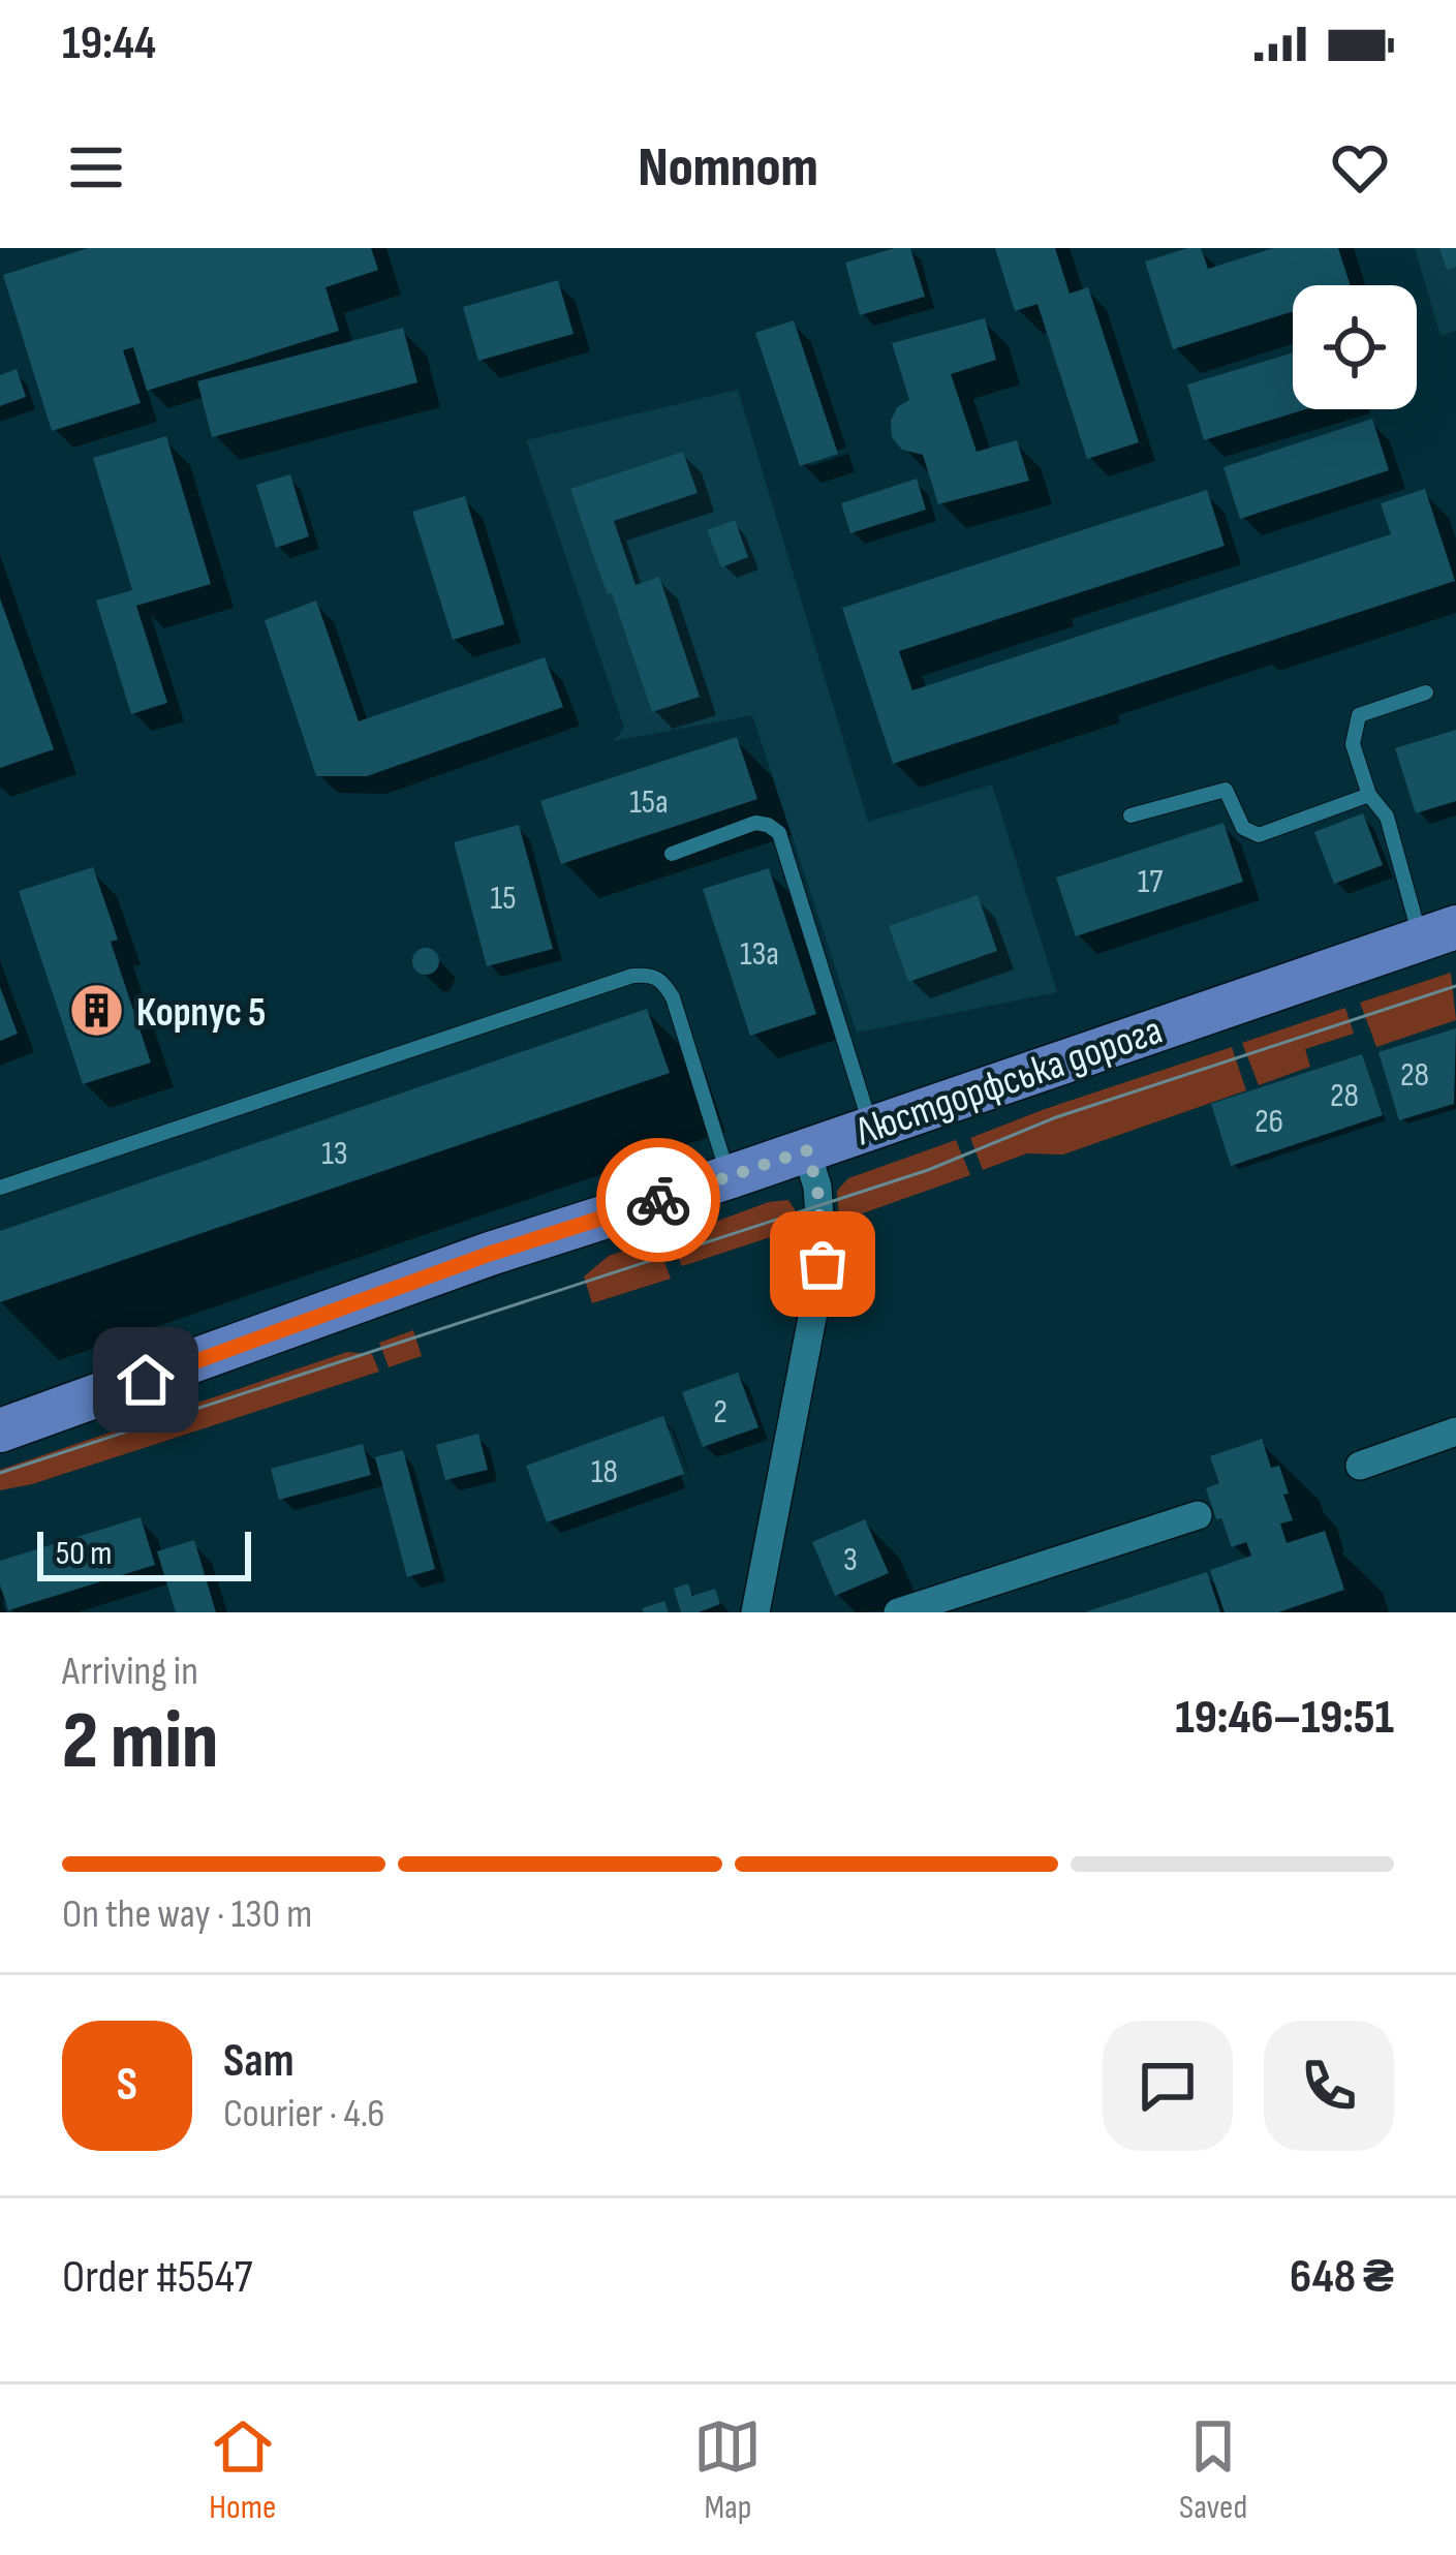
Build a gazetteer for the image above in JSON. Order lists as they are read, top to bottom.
{
  "streets": {
    "main road": ["Люстдорфська дорога"]
  },
  "places": {
    "building": ["Корпус 5"]
  },
  "house_numbers": [
    "15а",
    "17",
    "15",
    "13а",
    "28",
    "28",
    "26",
    "13",
    "2",
    "18",
    "3"
  ],
  "scale_bar": "50 m",
  "page": {
    "status": "19:44",
    "header": "Nomnom",
    "scale": "50 m",
    "heading": ["2 min", "Arriving in", "19:46–19:51"],
    "panel": [
      "Sam",
      "Courier · 4.6",
      "Order #5547",
      "648 ₴"
    ],
    "bar": "On the way · 130 m",
    "round": "S",
    "tabs": ["Home", "Map", "Saved"]
  }
}
